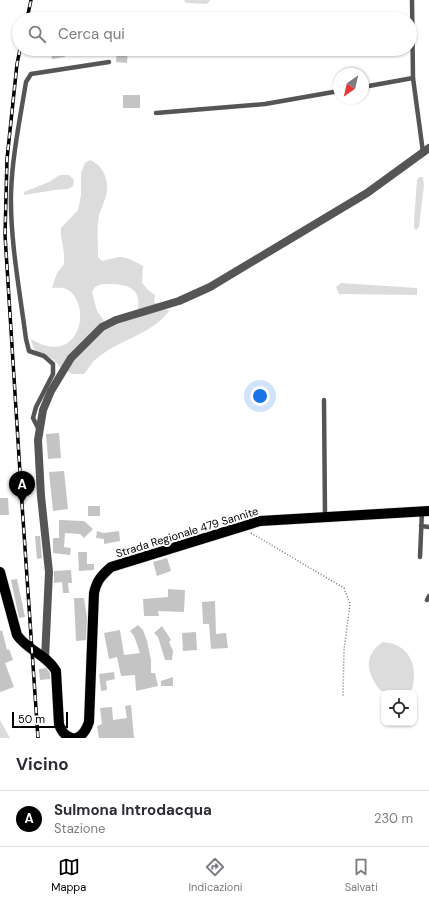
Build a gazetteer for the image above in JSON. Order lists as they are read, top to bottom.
{
  "streets": {
    "main road": ["Strada Regionale 479 Sannite"]
  },
  "scale_bar": "50 m",
  "north": "bottom left",
  "page": {
    "search": "Cerca qui",
    "pins": "A",
    "scale": "50 m",
    "heading": "Vicino",
    "list": [
      {
        "mark": "A",
        "name": "Sulmona Introdacqua",
        "note": "Stazione",
        "value": "230 m"
      }
    ],
    "nav": ["Mappa", "Indicazioni", "Salvati"]
  }
}
